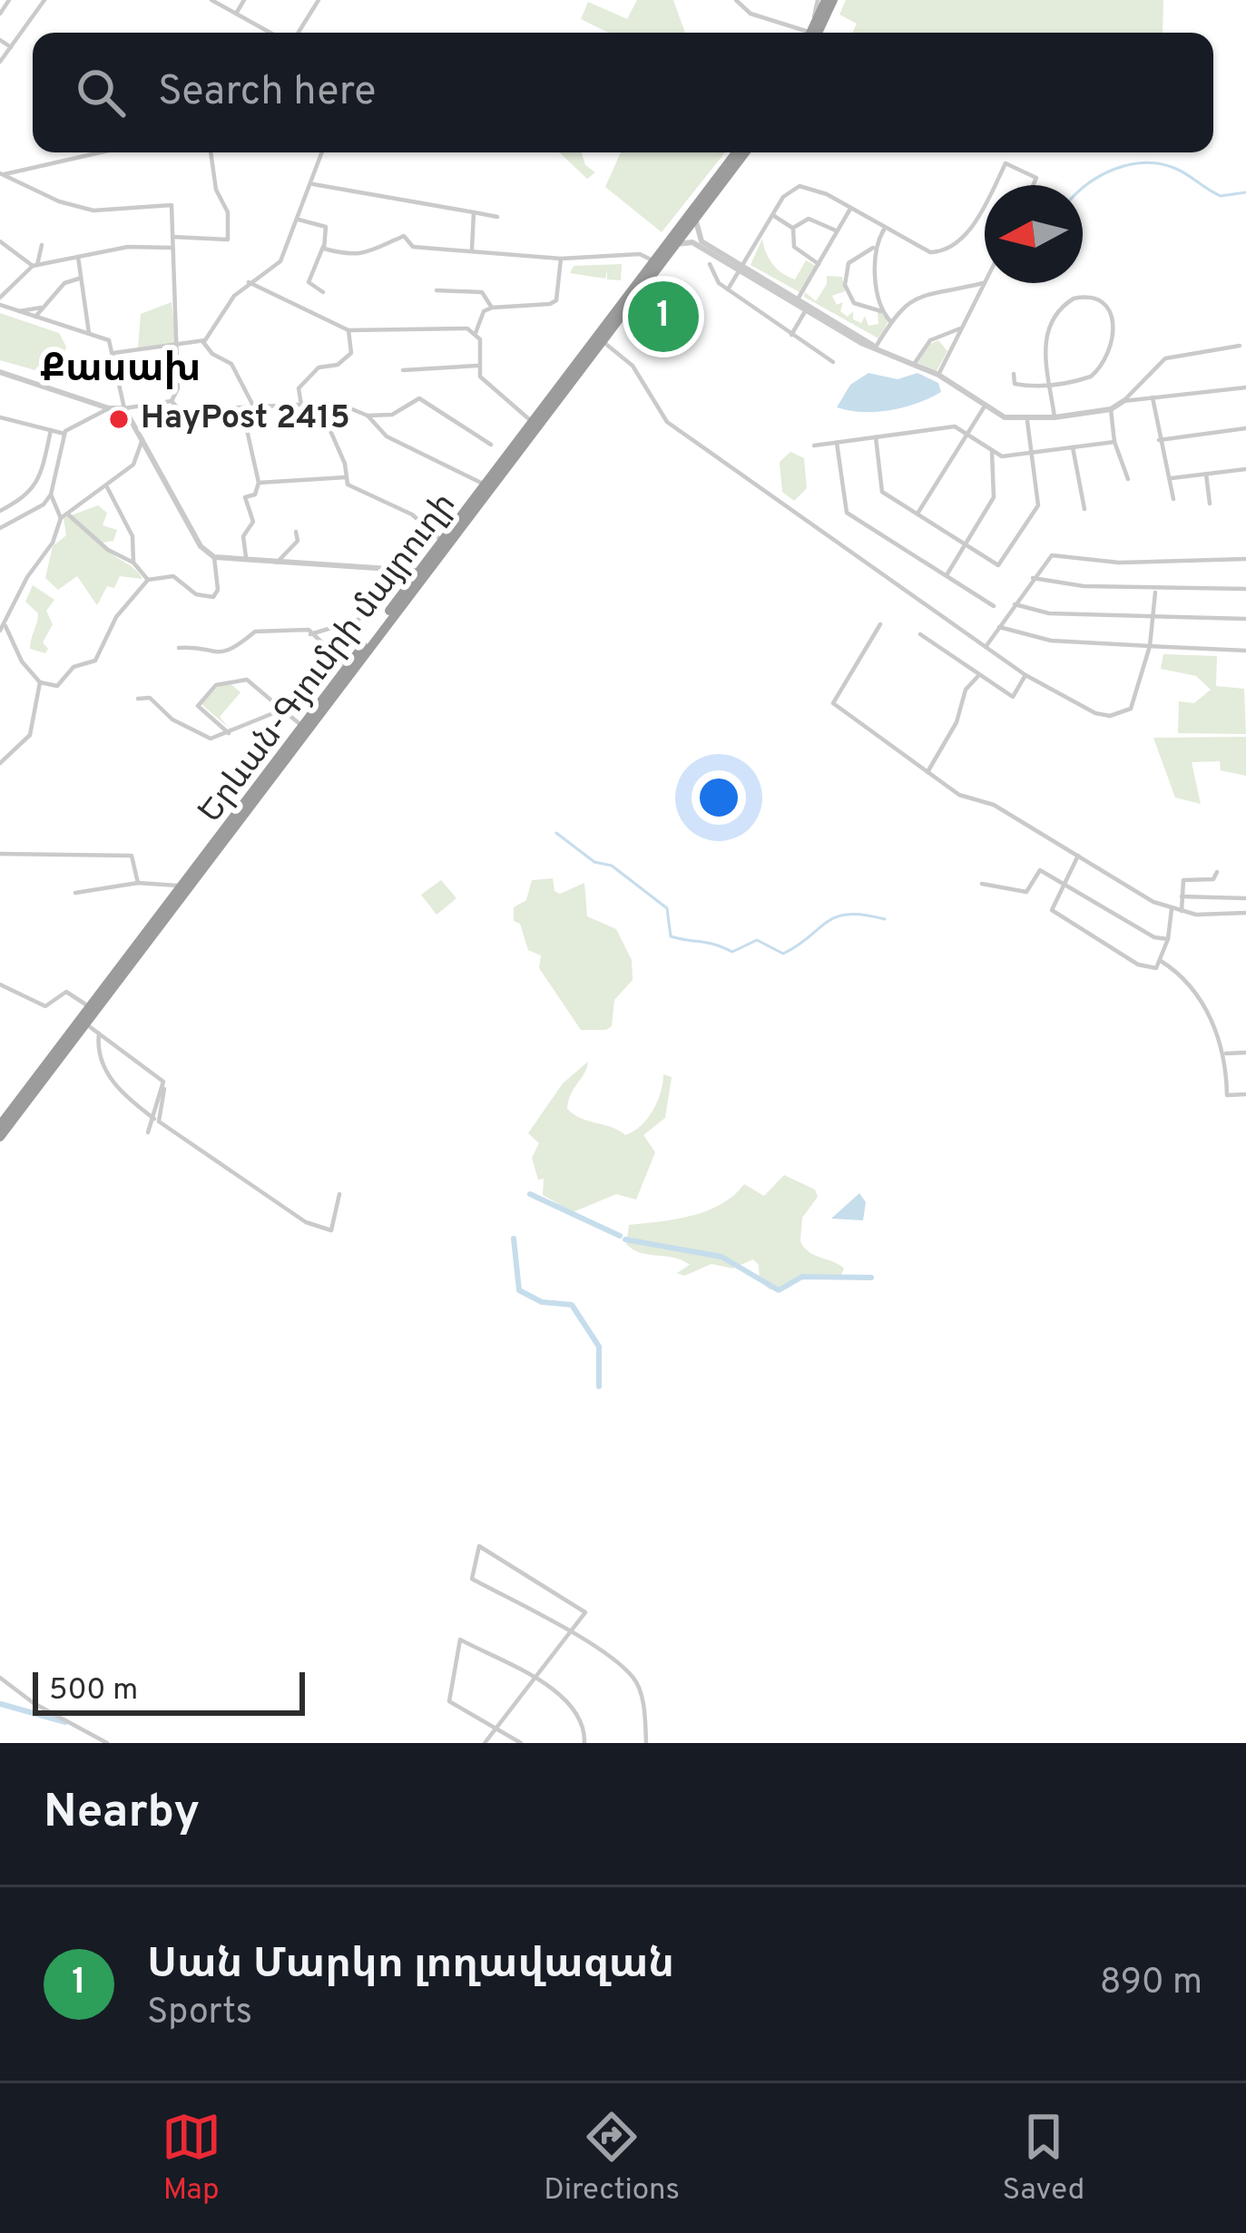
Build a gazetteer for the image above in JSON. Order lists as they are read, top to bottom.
{
  "streets": {
    "highway": ["Երևան-Գյումրի մայրուղի"]
  },
  "districts": ["Քասախ"],
  "places": ["HayPost 2415"],
  "scale_bar": "500 m",
  "north": "left",
  "page": {
    "search": "Search here",
    "pins": "1",
    "scale": "500 m",
    "heading": "Nearby",
    "list": [
      {
        "mark": "1",
        "name": "Սան Մարկո լողավազան",
        "note": "Sports",
        "value": "890 m"
      }
    ],
    "nav": ["Map", "Directions", "Saved"]
  }
}
